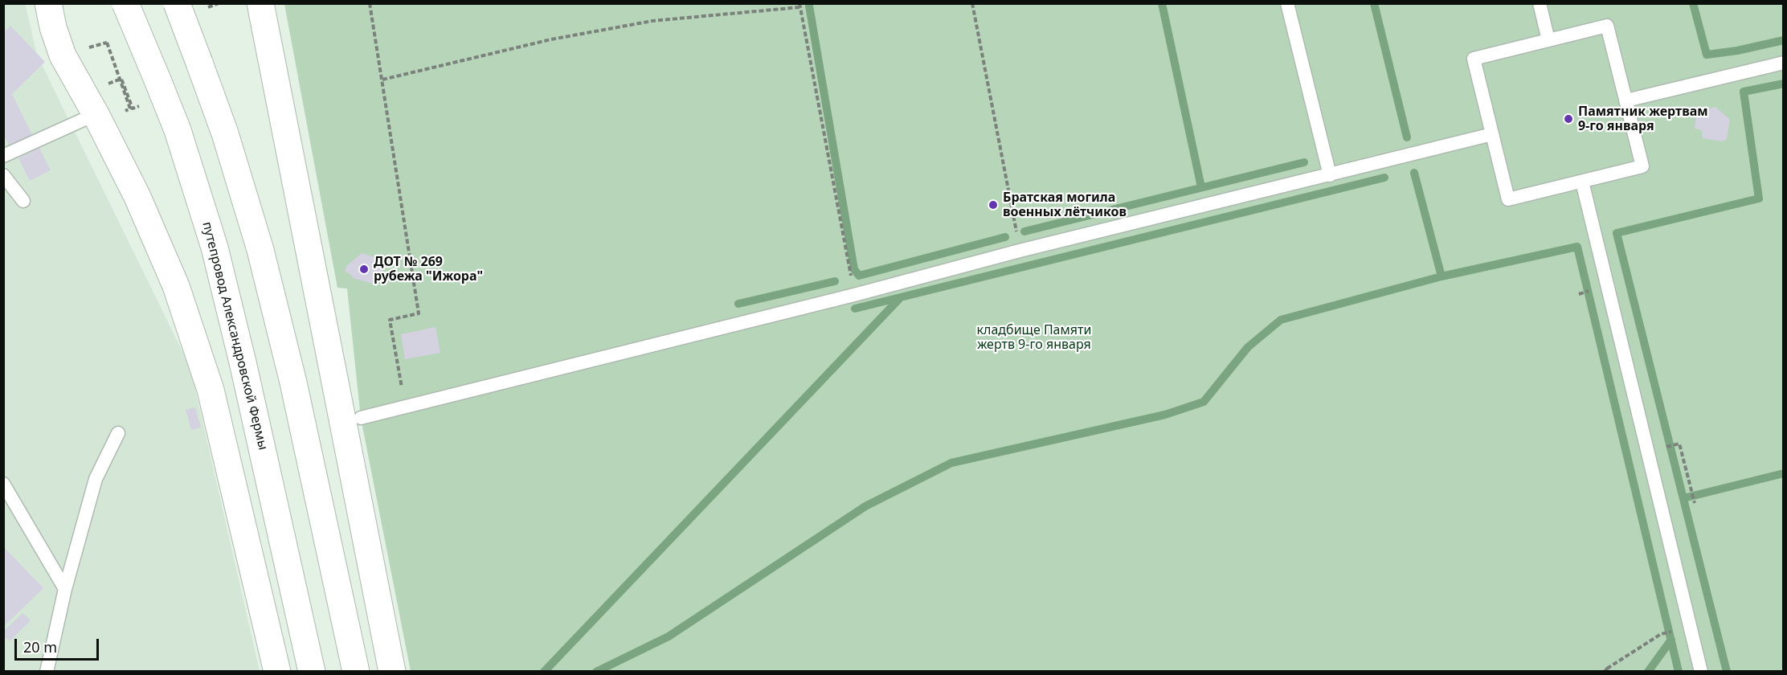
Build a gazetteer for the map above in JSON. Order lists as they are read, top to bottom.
{
  "streets": {
    "street": ["путепровод Александровской Фермы"]
  },
  "parks": ["кладбище Памяти жертв 9-го января"],
  "places": ["Памятник жертвам 9-го января", "Братская могила военных лётчиков", "ДОТ № 269 рубежа \"Ижора\""],
  "scale_bar": "20 m"
}
